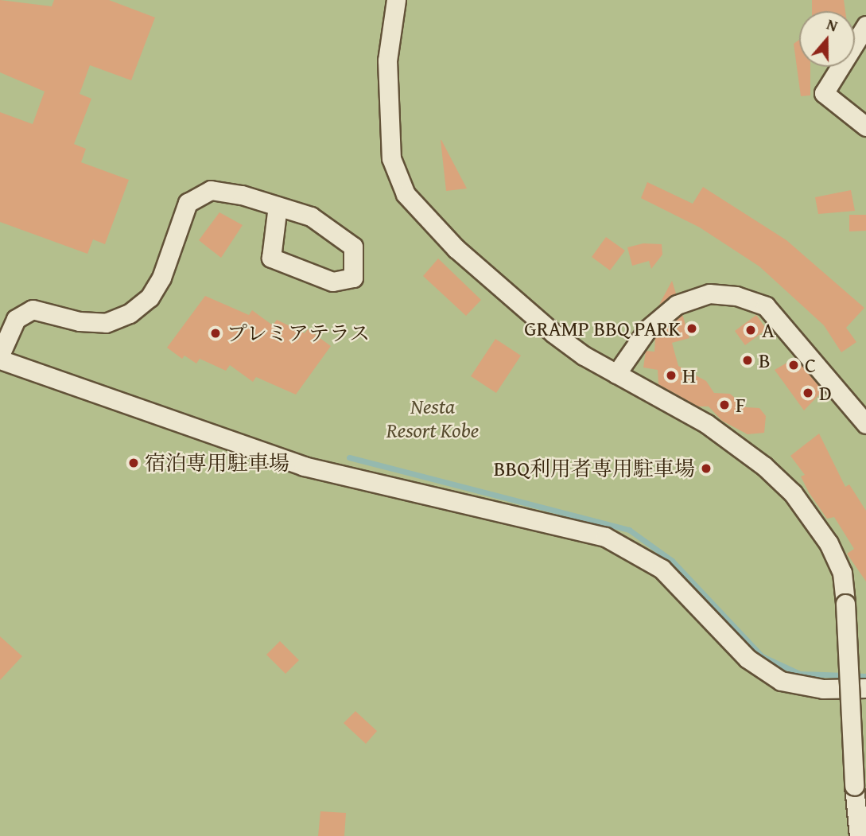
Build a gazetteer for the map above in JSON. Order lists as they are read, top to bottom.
{
  "parks": ["Nesta Resort Kobe"],
  "places": [
    "GRAMP BBQ PARK",
    "A",
    "プレミアテラス",
    "B",
    "C",
    "H",
    "D",
    "F",
    "宿泊専用駐車場",
    "BBQ利用者専用駐車場"
  ],
  "north": "top"
}
